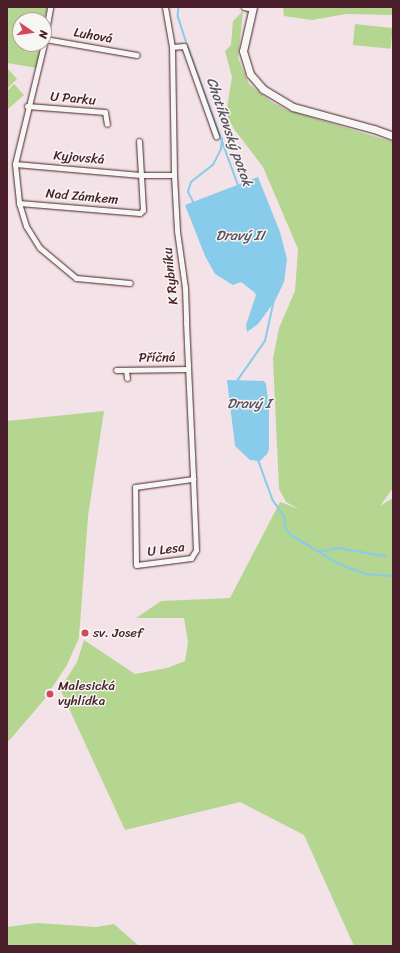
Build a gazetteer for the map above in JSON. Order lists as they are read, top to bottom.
{
  "streets": {
    "street": [
      "Luhová",
      "U Parku",
      "Kyjovská",
      "Nad Zámkem",
      "K Rybníku",
      "Příčná",
      "U Lesa"
    ]
  },
  "crossings": [
    ["Kyjovská", "Nad Zámkem"],
    ["Kyjovská", "K Rybníku"],
    ["K Rybníku", "Příčná"],
    ["K Rybníku", "U Lesa"]
  ],
  "water": ["Chotíkovský potok", "Dravý II", "Dravý I"],
  "places": ["sv. Josef", "Malesická vyhlídka"],
  "north": "right"
}
